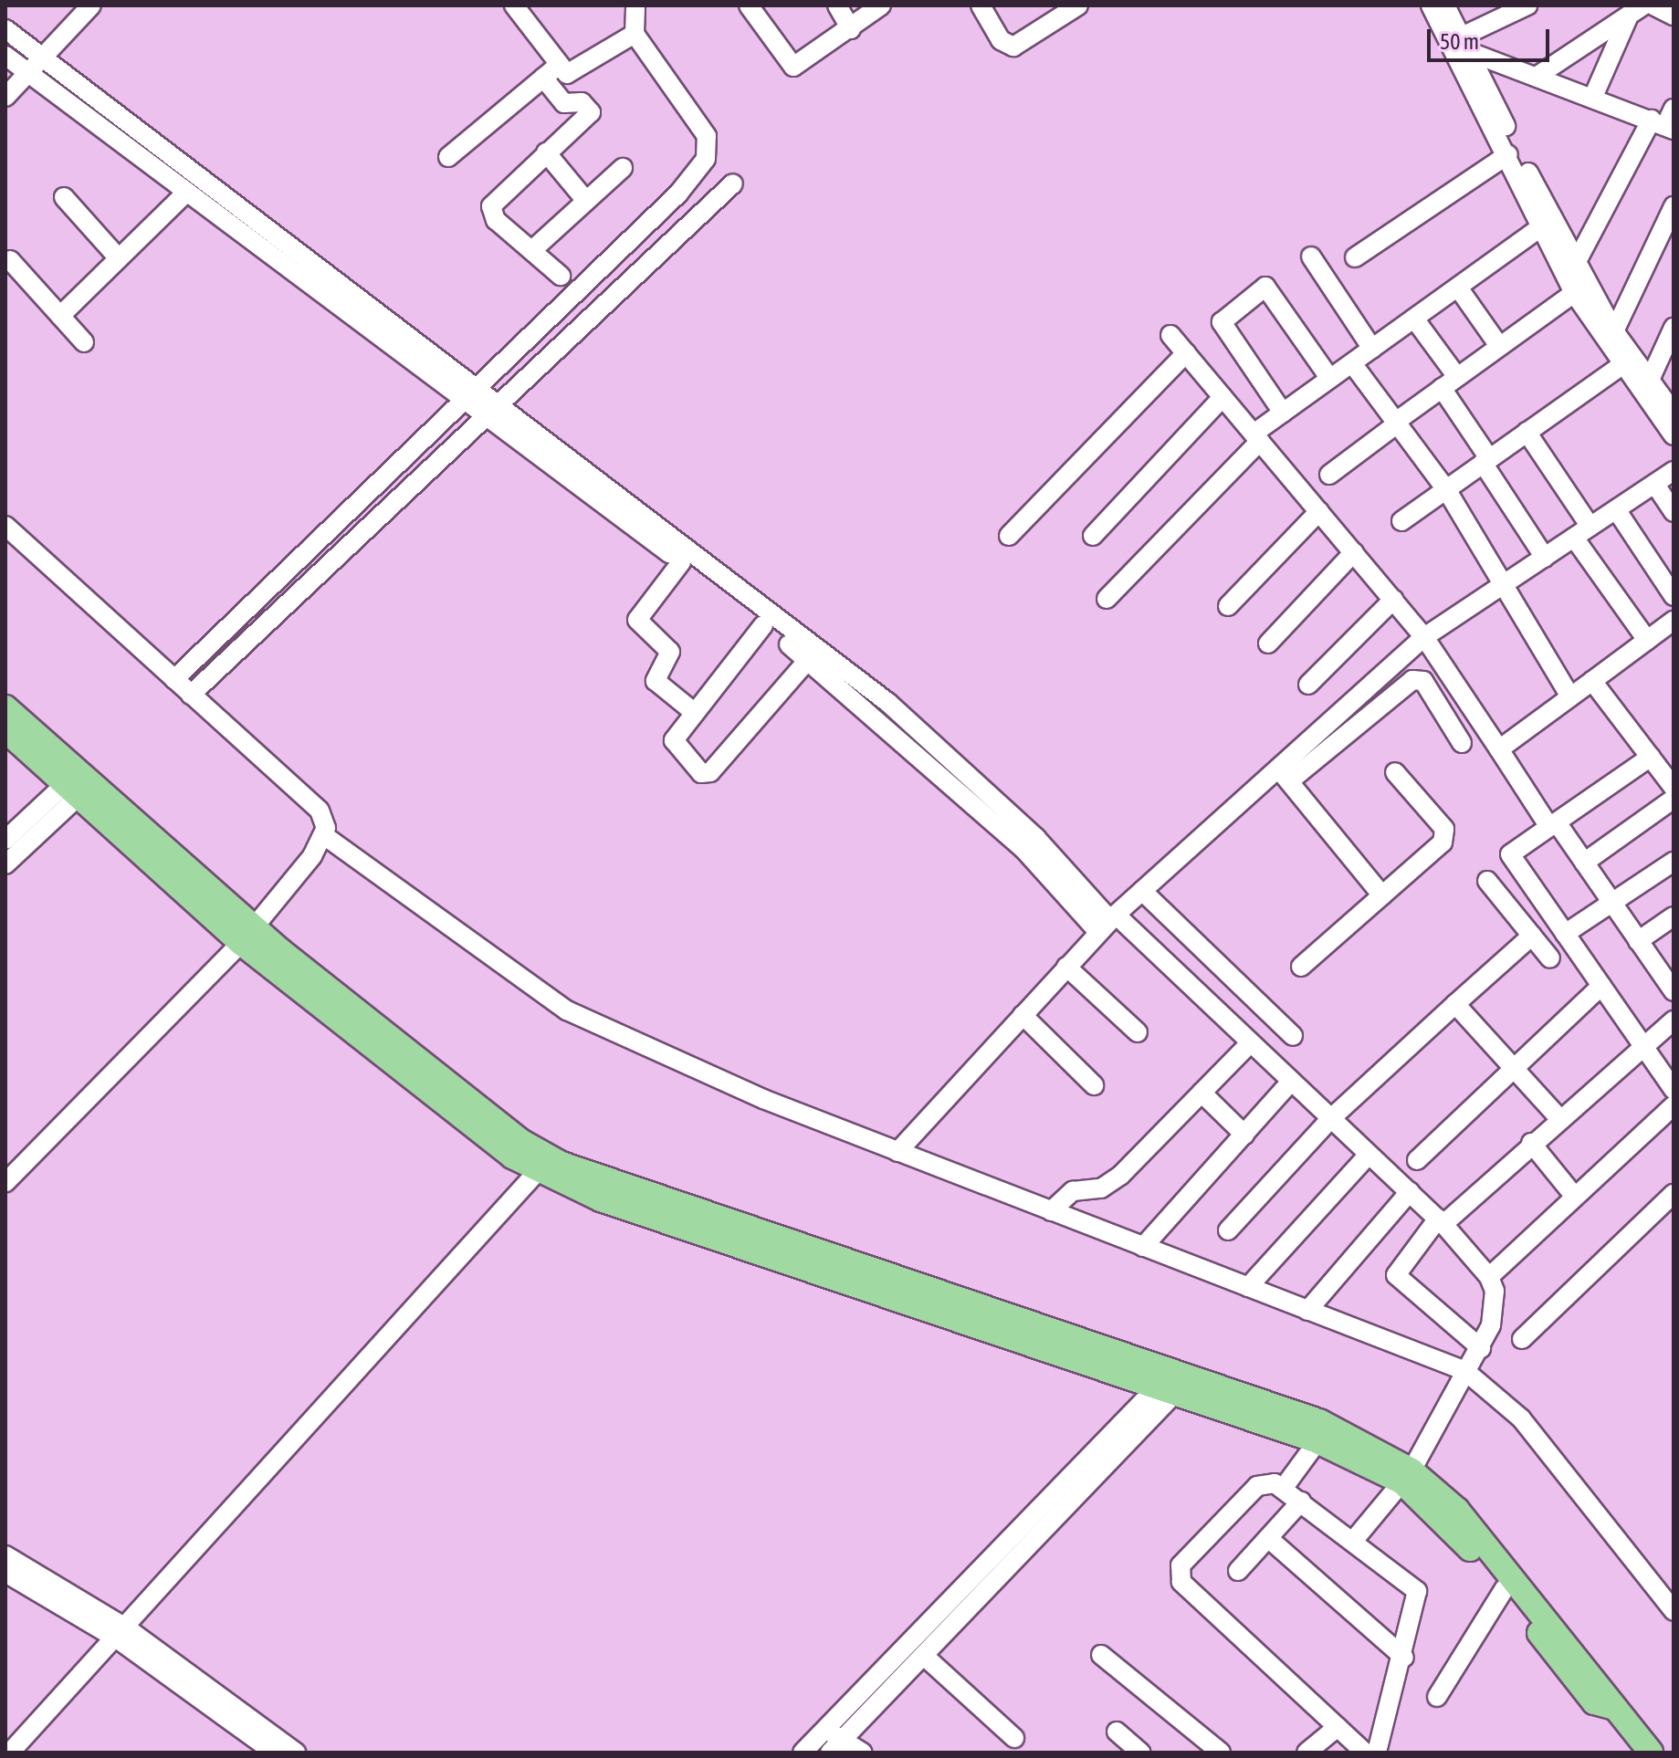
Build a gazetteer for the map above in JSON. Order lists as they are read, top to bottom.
{
  "scale_bar": "50 m"
}
